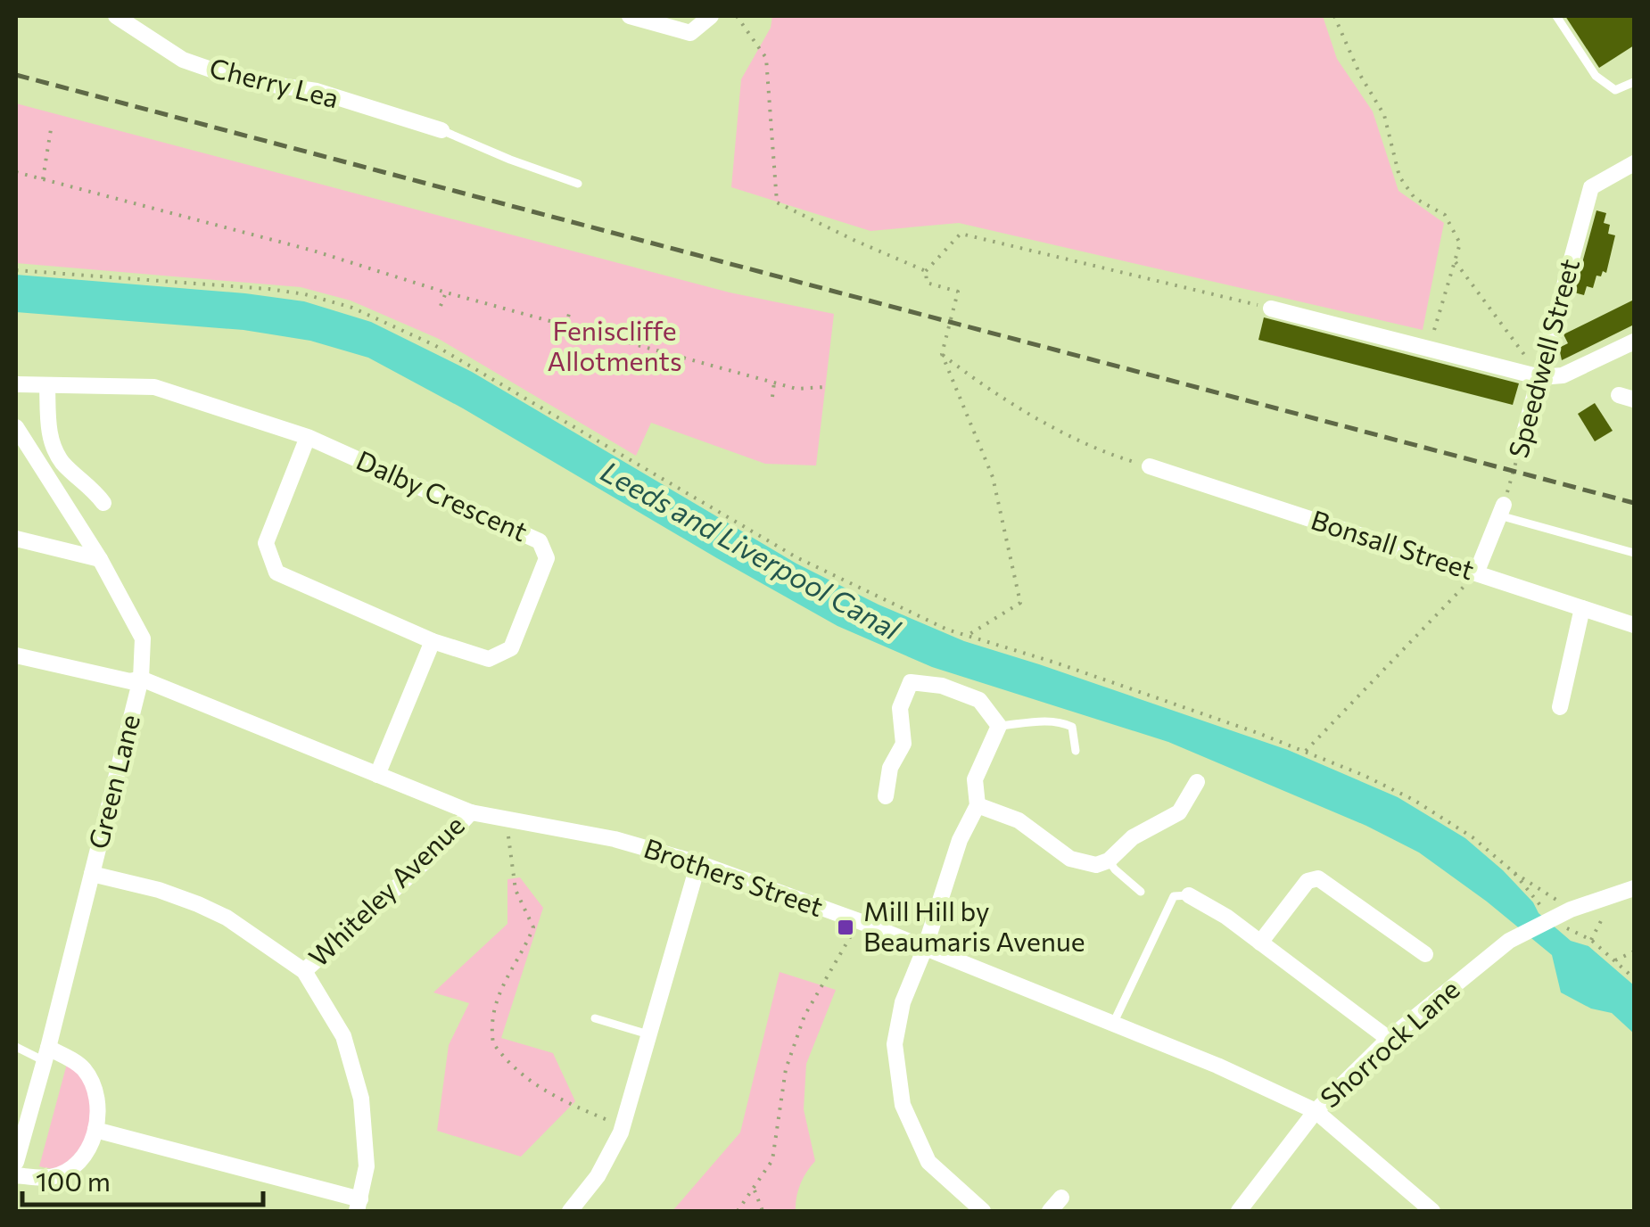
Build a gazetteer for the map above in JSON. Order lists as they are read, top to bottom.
{
  "streets": {
    "street": [
      "Cherry Lea",
      "Speedwell Street",
      "Dalby Crescent",
      "Bonsall Street",
      "Green Lane",
      "Brothers Street",
      "Whiteley Avenue",
      "Shorrock Lane"
    ]
  },
  "crossings": [
    ["Green Lane", "Brothers Street"],
    ["Brothers Street", "Whiteley Avenue"],
    ["Brothers Street", "Shorrock Lane"]
  ],
  "water": ["Leeds and Liverpool Canal"],
  "parks": ["Feniscliffe Allotments"],
  "places": {
    "transit": ["Mill Hill by Beaumaris Avenue"]
  },
  "scale_bar": "100 m"
}
